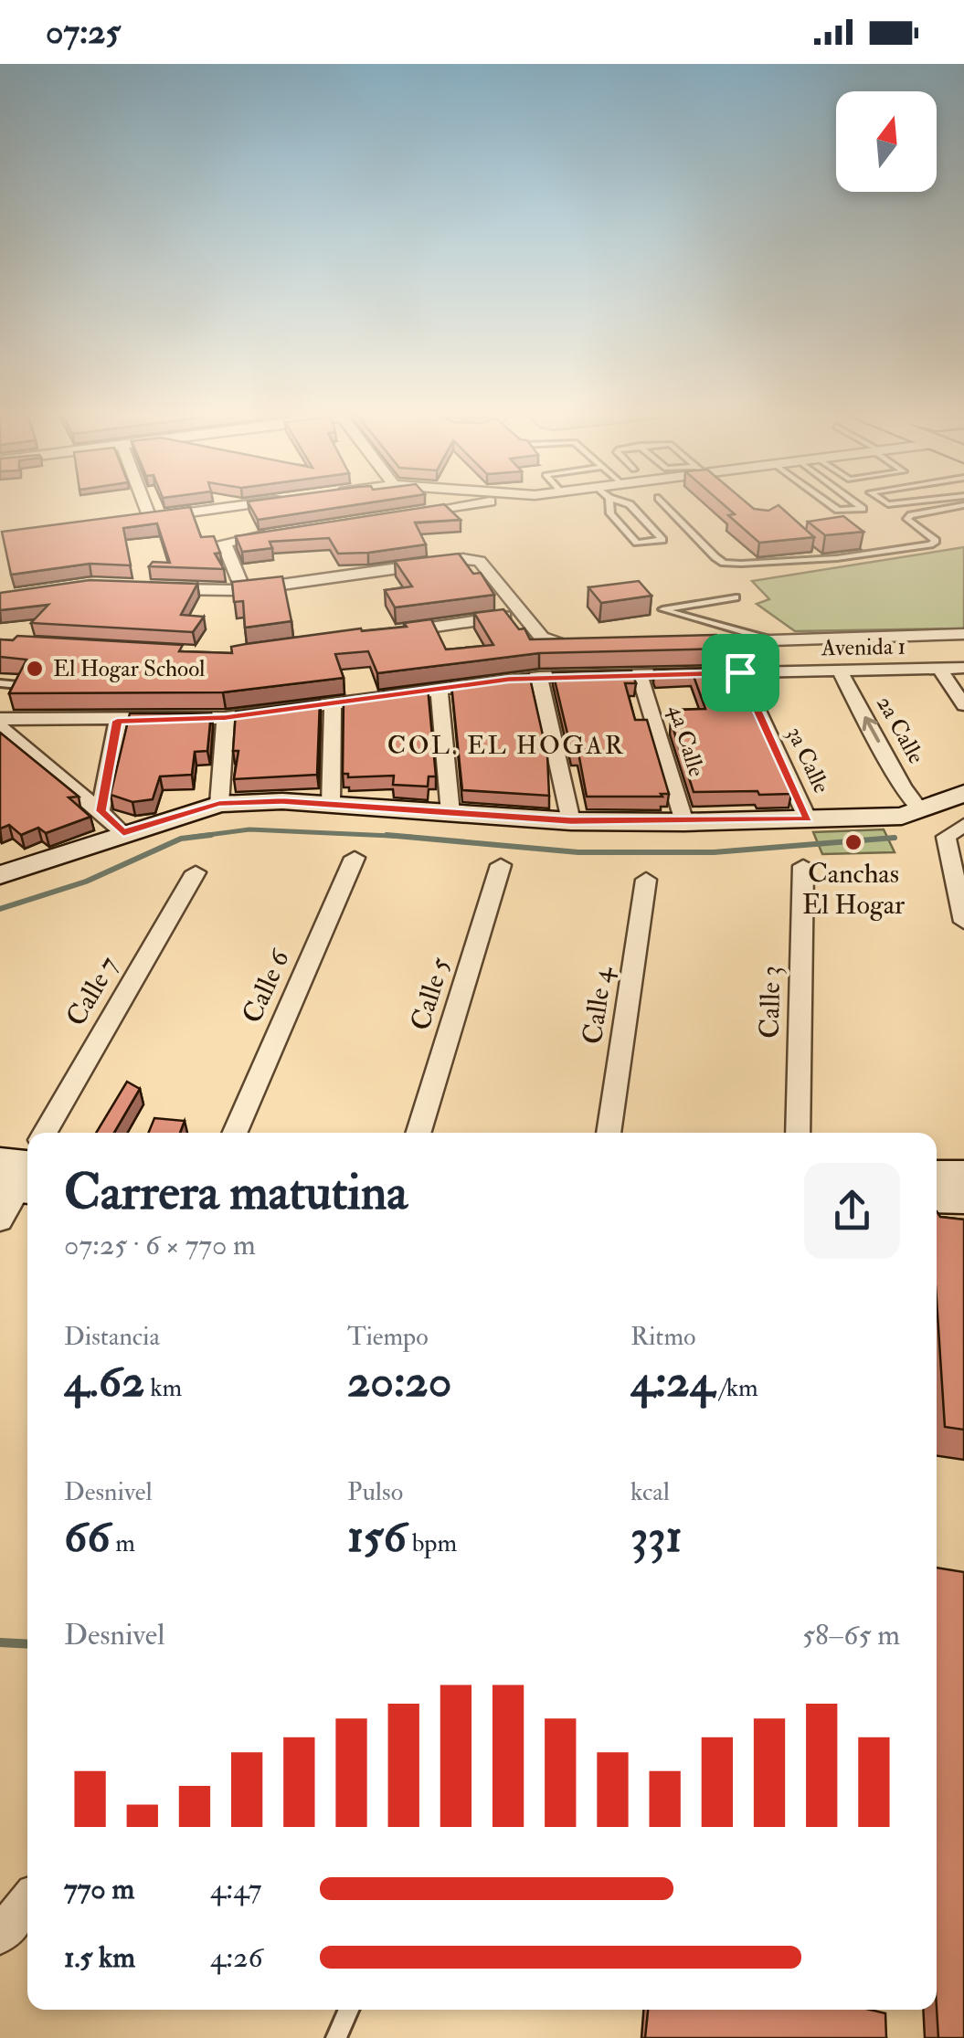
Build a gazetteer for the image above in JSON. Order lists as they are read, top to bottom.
{
  "streets": {
    "street": [
      "Avenida 1",
      "2a Calle",
      "4a Calle",
      "3a Calle",
      "Calle 6",
      "Calle 7",
      "Calle 5",
      "Calle 3",
      "Calle 4"
    ]
  },
  "crossings": [
    ["Avenida 1", "2a Calle"],
    ["Avenida 1", "4a Calle"],
    ["Avenida 1", "3a Calle"]
  ],
  "one_way": ["2a Calle"],
  "districts": ["COL. EL HOGAR"],
  "places": ["El Hogar School", "Canchas El Hogar"],
  "north": "top",
  "page": {
    "status": "07:25",
    "heading": ["Carrera matutina", "07:25 · 6 × 770 m"],
    "stats": [
      ["Distancia", "4.62 km"],
      ["Tiempo", "20:20"],
      ["Ritmo", "4:24 /km"],
      ["Desnivel", "66 m"],
      ["Pulso", "156 bpm"],
      ["kcal", "331"]
    ],
    "chart": ["Desnivel", "58–65 m"],
    "list": [
      {
        "name": "770 m",
        "note": "4:47"
      },
      {
        "name": "1.5 km",
        "note": "4:26"
      }
    ]
  }
}
